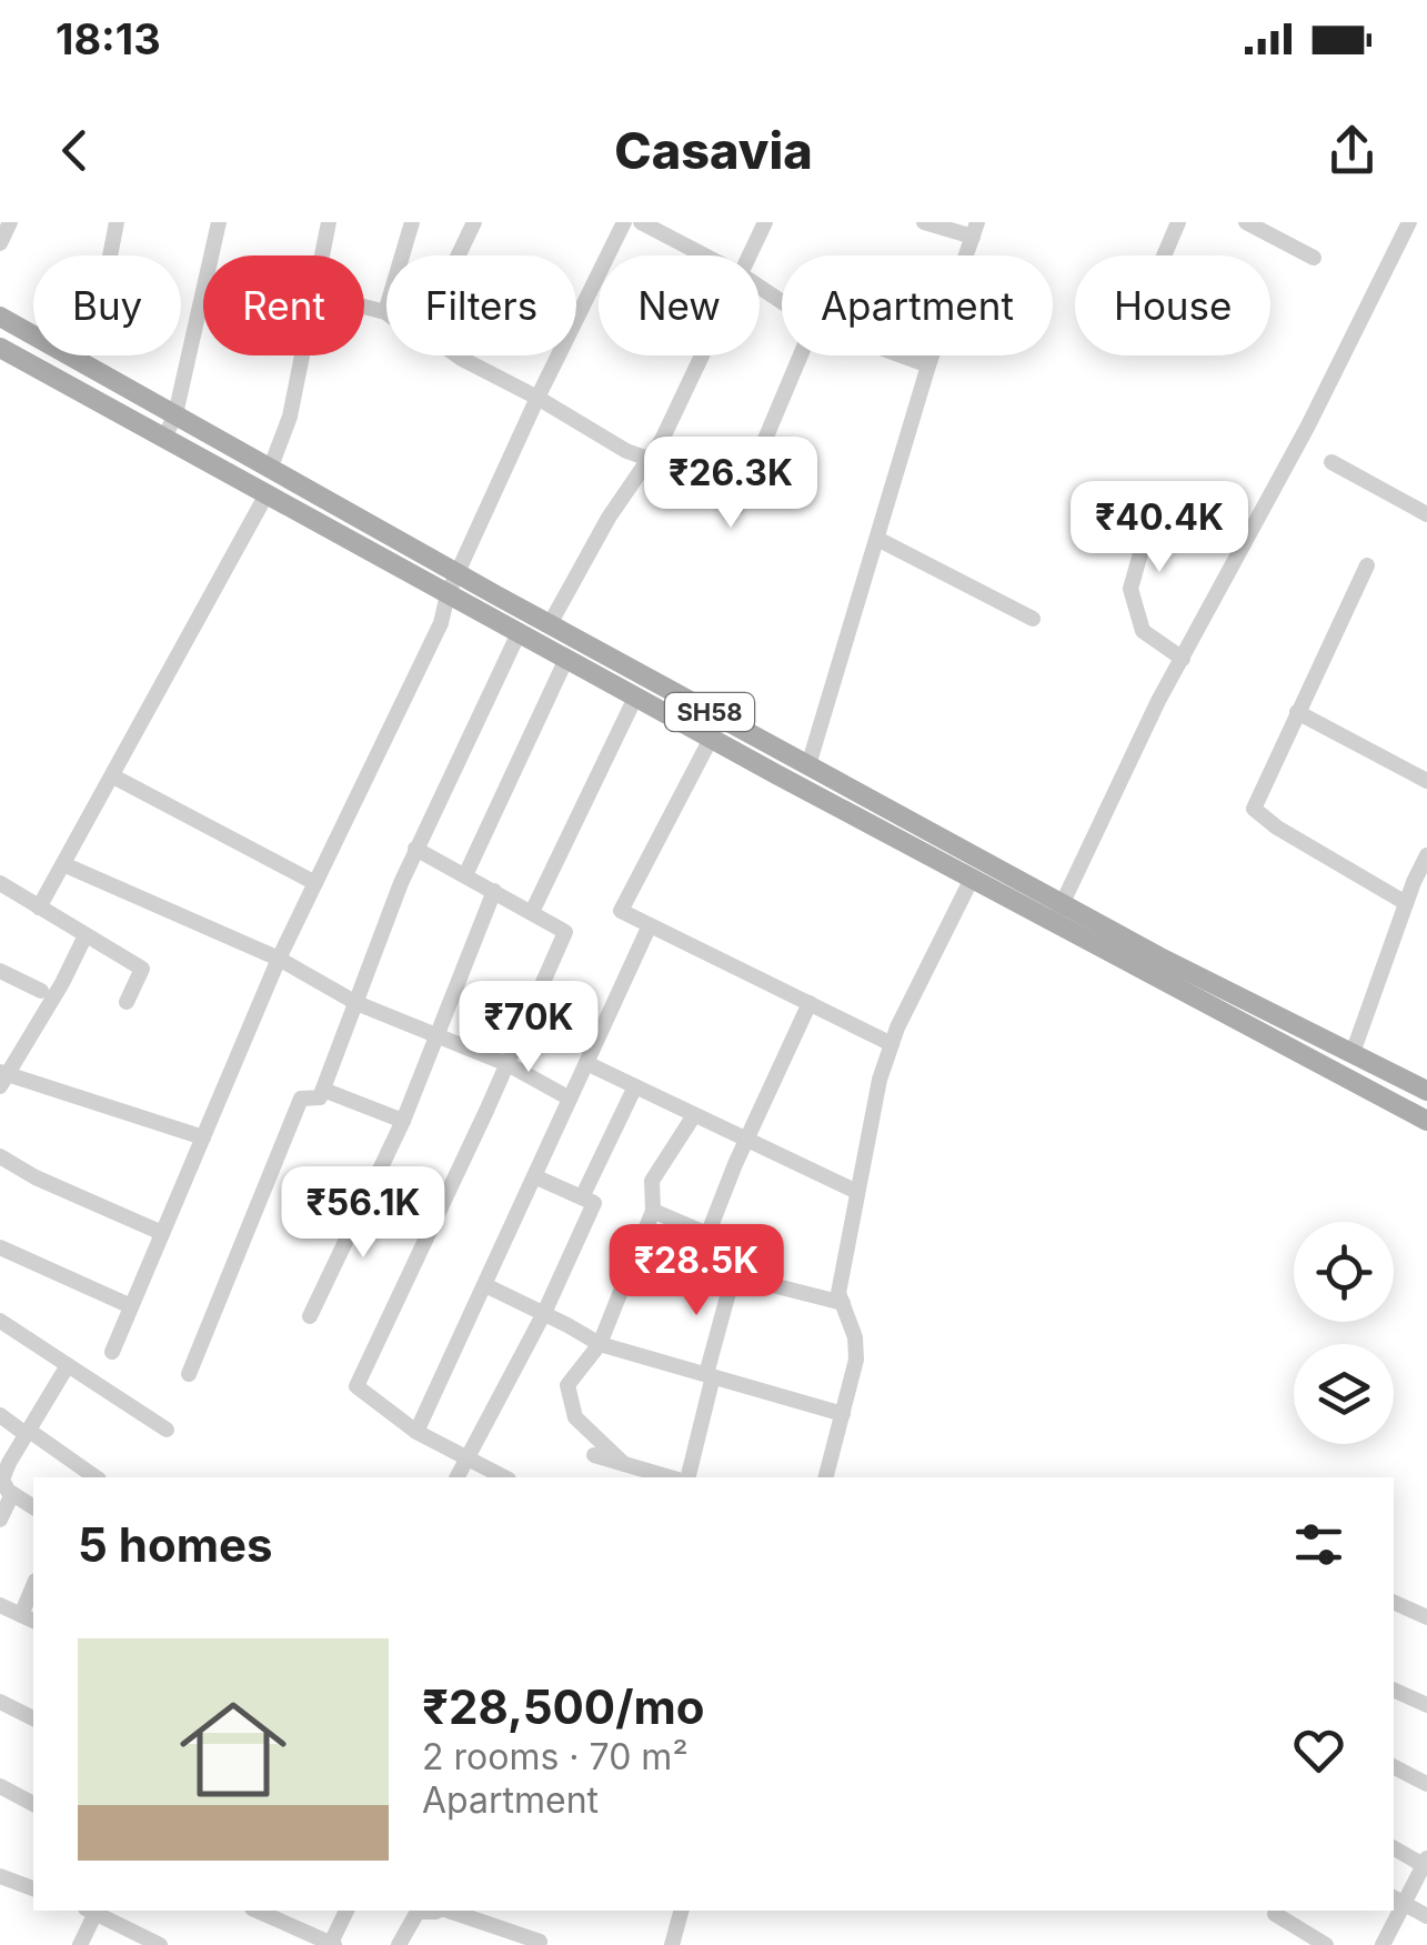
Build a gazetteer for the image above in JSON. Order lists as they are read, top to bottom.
{
  "streets": {
    "main road": ["SH58"]
  },
  "page": {
    "status": "18:13",
    "header": "Casavia",
    "chip": [
      "Buy",
      "Rent",
      "Filters",
      "New",
      "Apartment",
      "House"
    ],
    "price": [
      "₹26.3K",
      "₹40.4K",
      "₹70K",
      "₹56.1K",
      "₹28.5K"
    ],
    "heading": "5 homes",
    "list": [
      {
        "name": "₹28,500/mo",
        "note": "2 rooms · 70 m² · Apartment"
      }
    ]
  }
}
